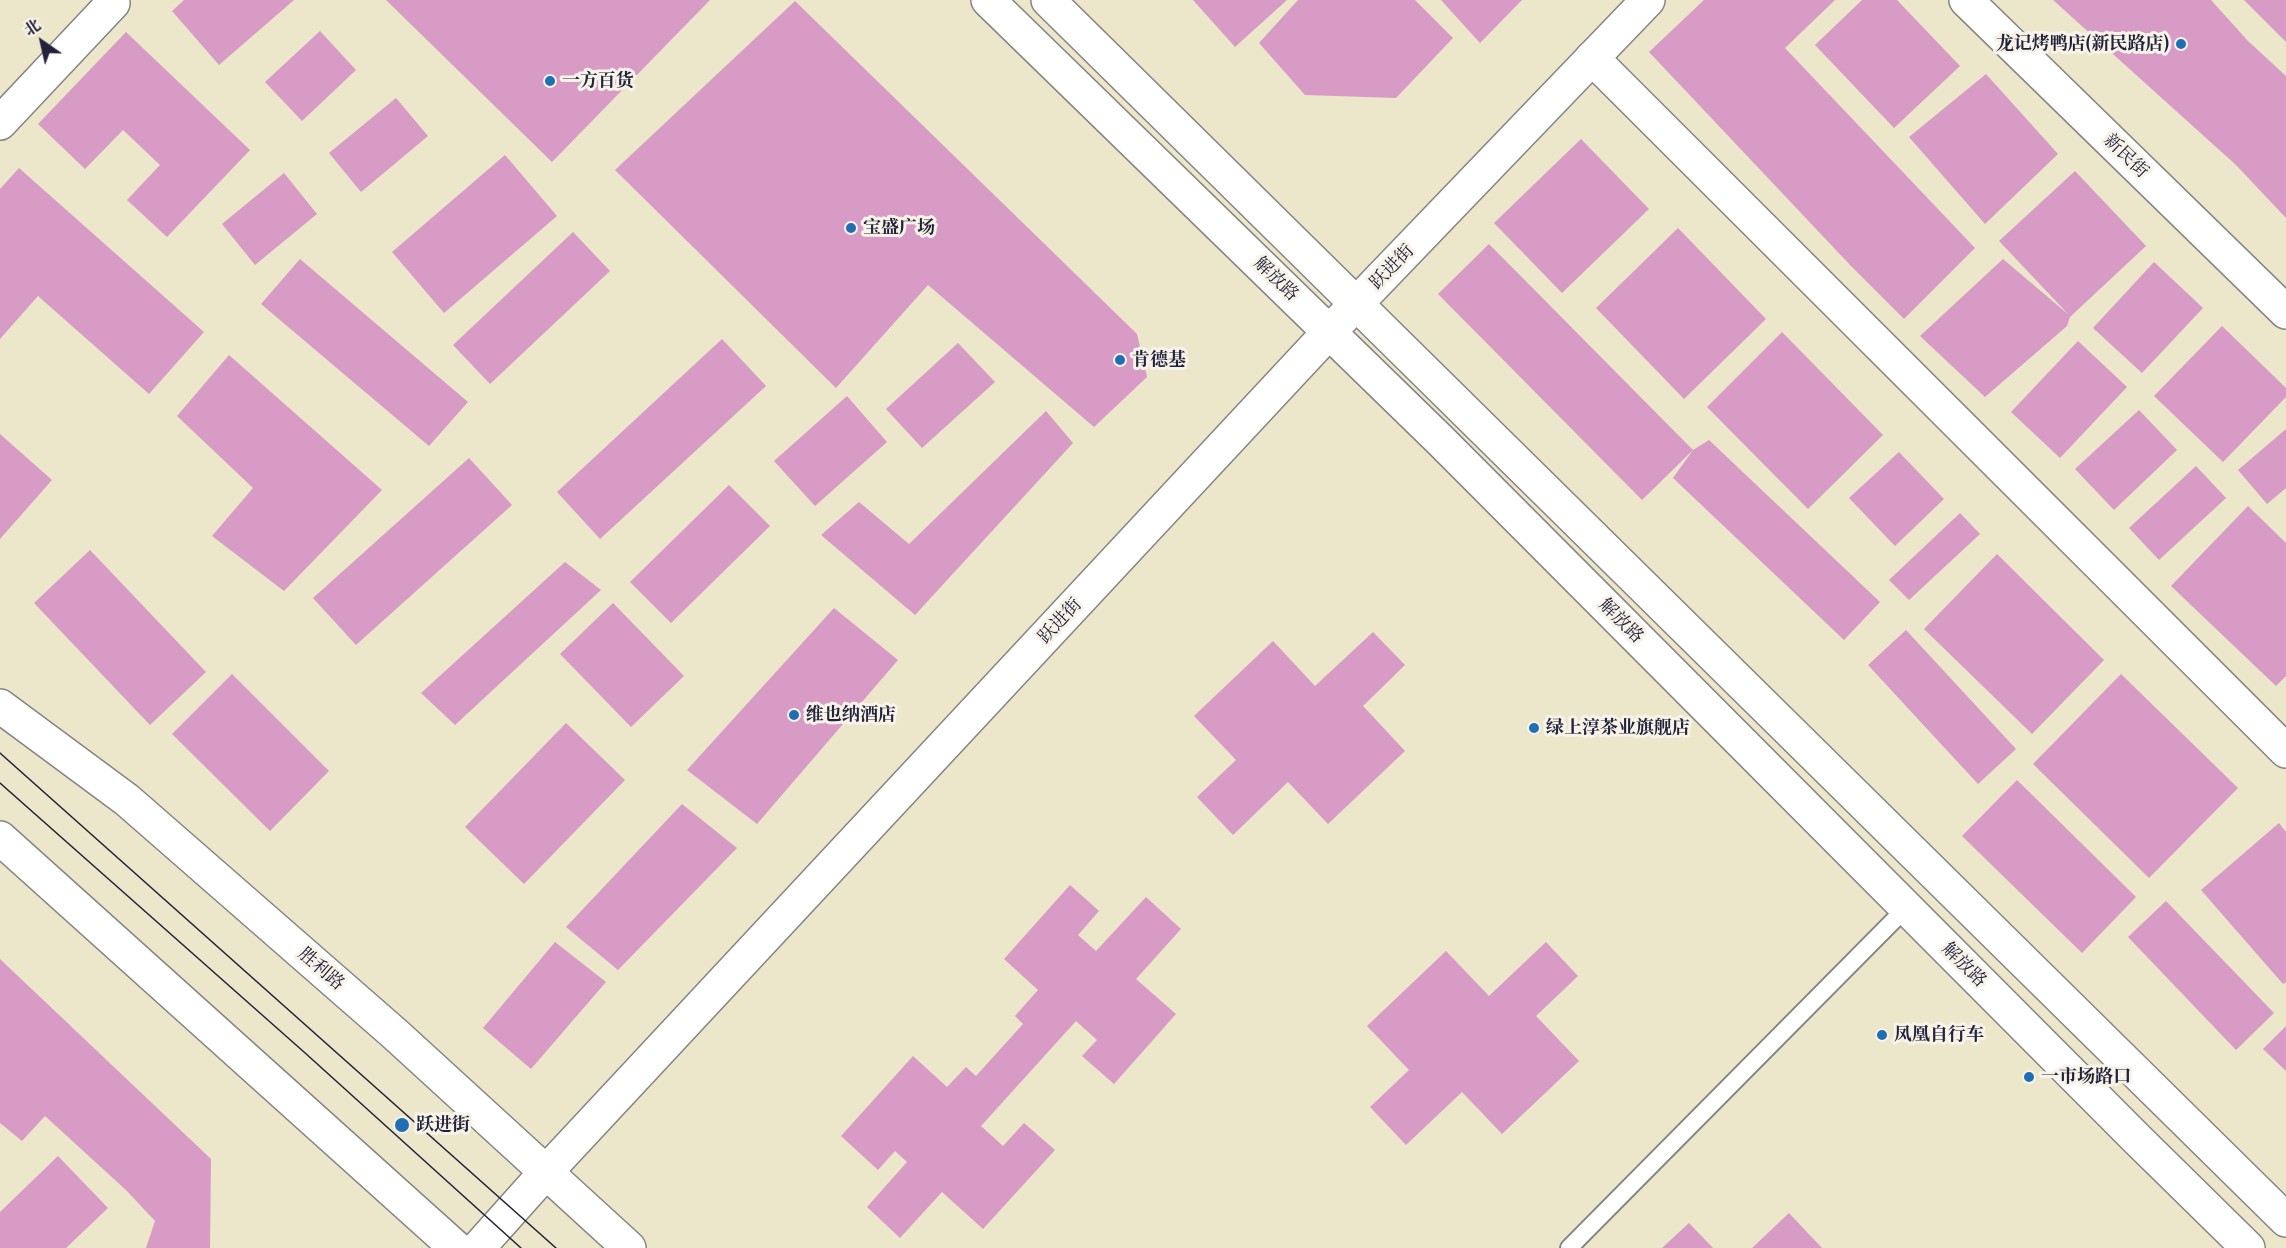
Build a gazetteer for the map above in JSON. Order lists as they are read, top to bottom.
{
  "streets": {
    "main road": [
      "新民街",
      "跃进街",
      "解放路",
      "胜利路"
    ]
  },
  "crossings": [
    ["跃进街", "解放路"],
    ["跃进街", "胜利路"]
  ],
  "places": [
    "龙记烤鸭店(新民路店)",
    "一方百货",
    "宝盛广场",
    "肯德基",
    "维也纳酒店",
    "绿上淳茶业旗舰店",
    "凤凰自行车",
    "一市场路口",
    "跃进街"
  ],
  "north": "top left"
}
